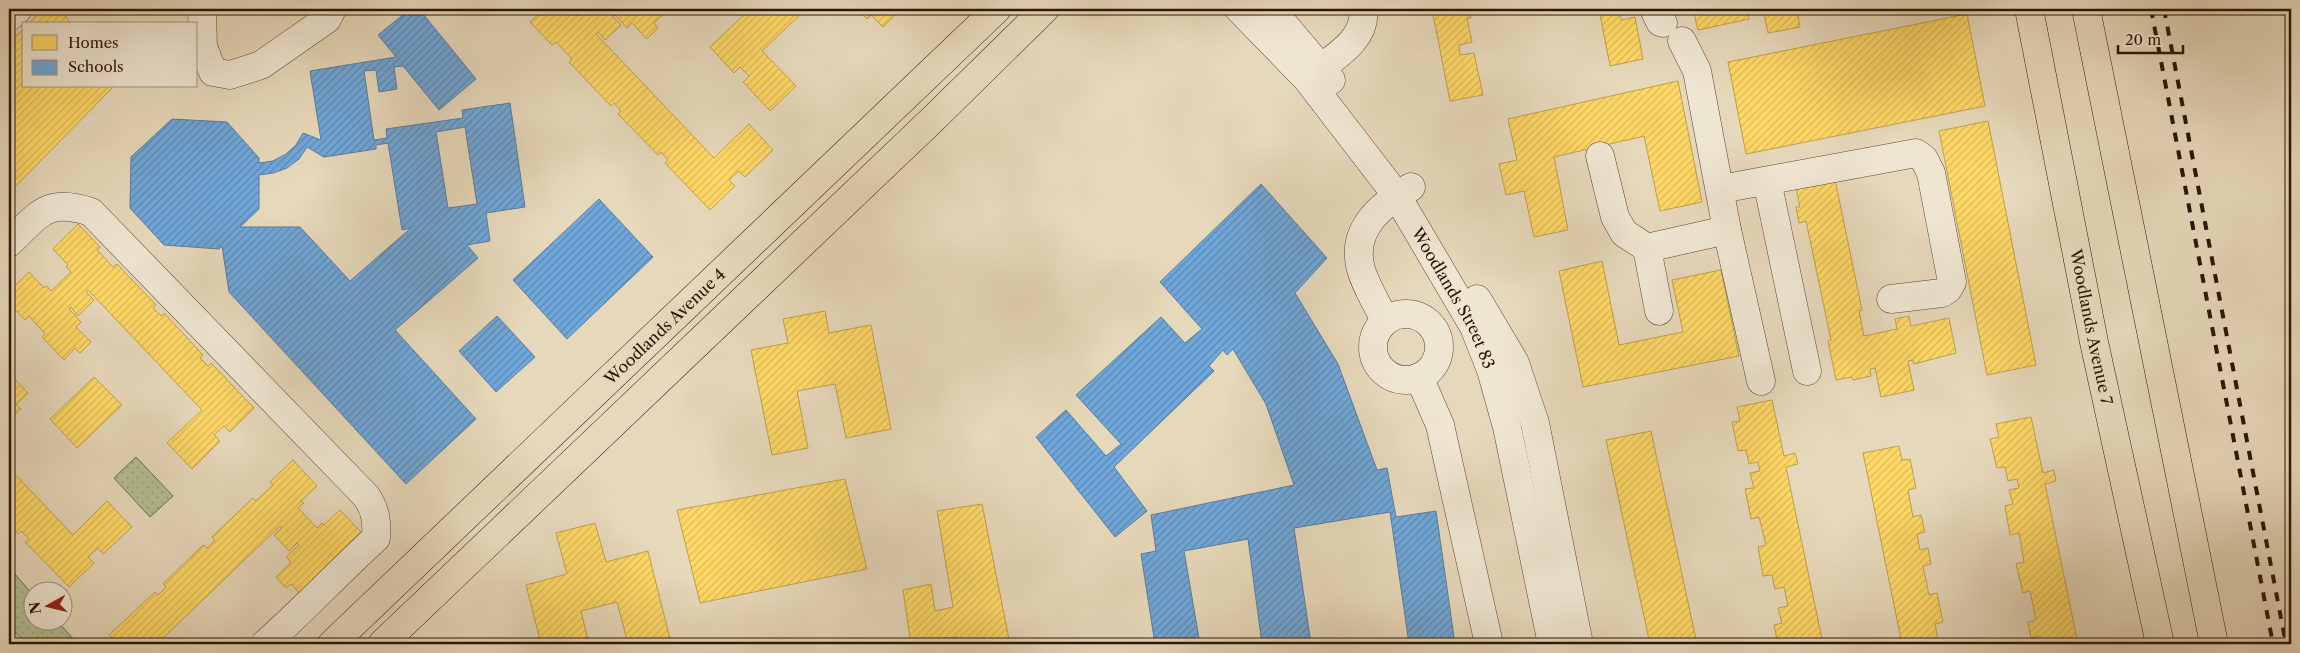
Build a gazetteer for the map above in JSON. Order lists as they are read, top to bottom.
{
  "streets": {
    "main road": ["Woodlands Avenue 4", "Woodlands Avenue 7"],
    "street": ["Woodlands Street 83"]
  },
  "legend": ["Homes", "Schools"],
  "scale_bar": "20 m",
  "north": "left"
}
